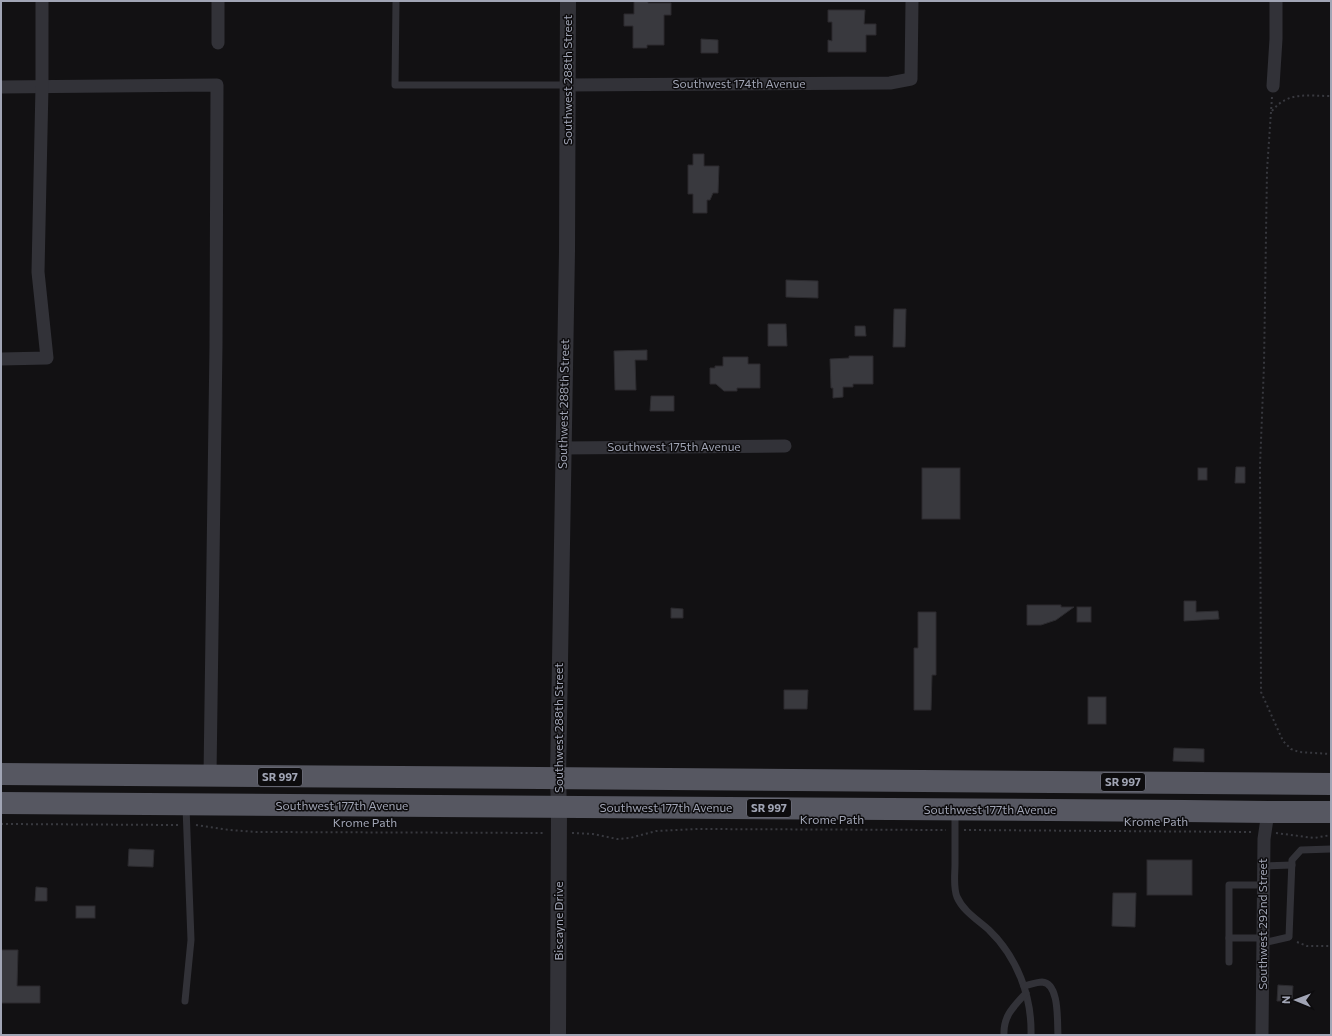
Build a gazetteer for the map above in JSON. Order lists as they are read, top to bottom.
{
  "streets": {
    "highway": ["SR 997", "Southwest 177th Avenue"],
    "street": [
      "Southwest 288th Street",
      "Southwest 174th Avenue",
      "Southwest 175th Avenue",
      "Biscayne Drive",
      "Southwest 292nd Street"
    ],
    "path": ["Krome Path"]
  },
  "crossings": [
    ["Southwest 288th Street", "Southwest 174th Avenue"],
    ["Southwest 288th Street", "Southwest 175th Avenue"],
    ["Southwest 288th Street", "SR 997"],
    ["Southwest 288th Street", "Southwest 177th Avenue"],
    ["Southwest 288th Street", "Biscayne Drive"],
    ["Southwest 177th Avenue", "Biscayne Drive"],
    ["Southwest 177th Avenue", "Southwest 292nd Street"]
  ],
  "north": "left"
}
